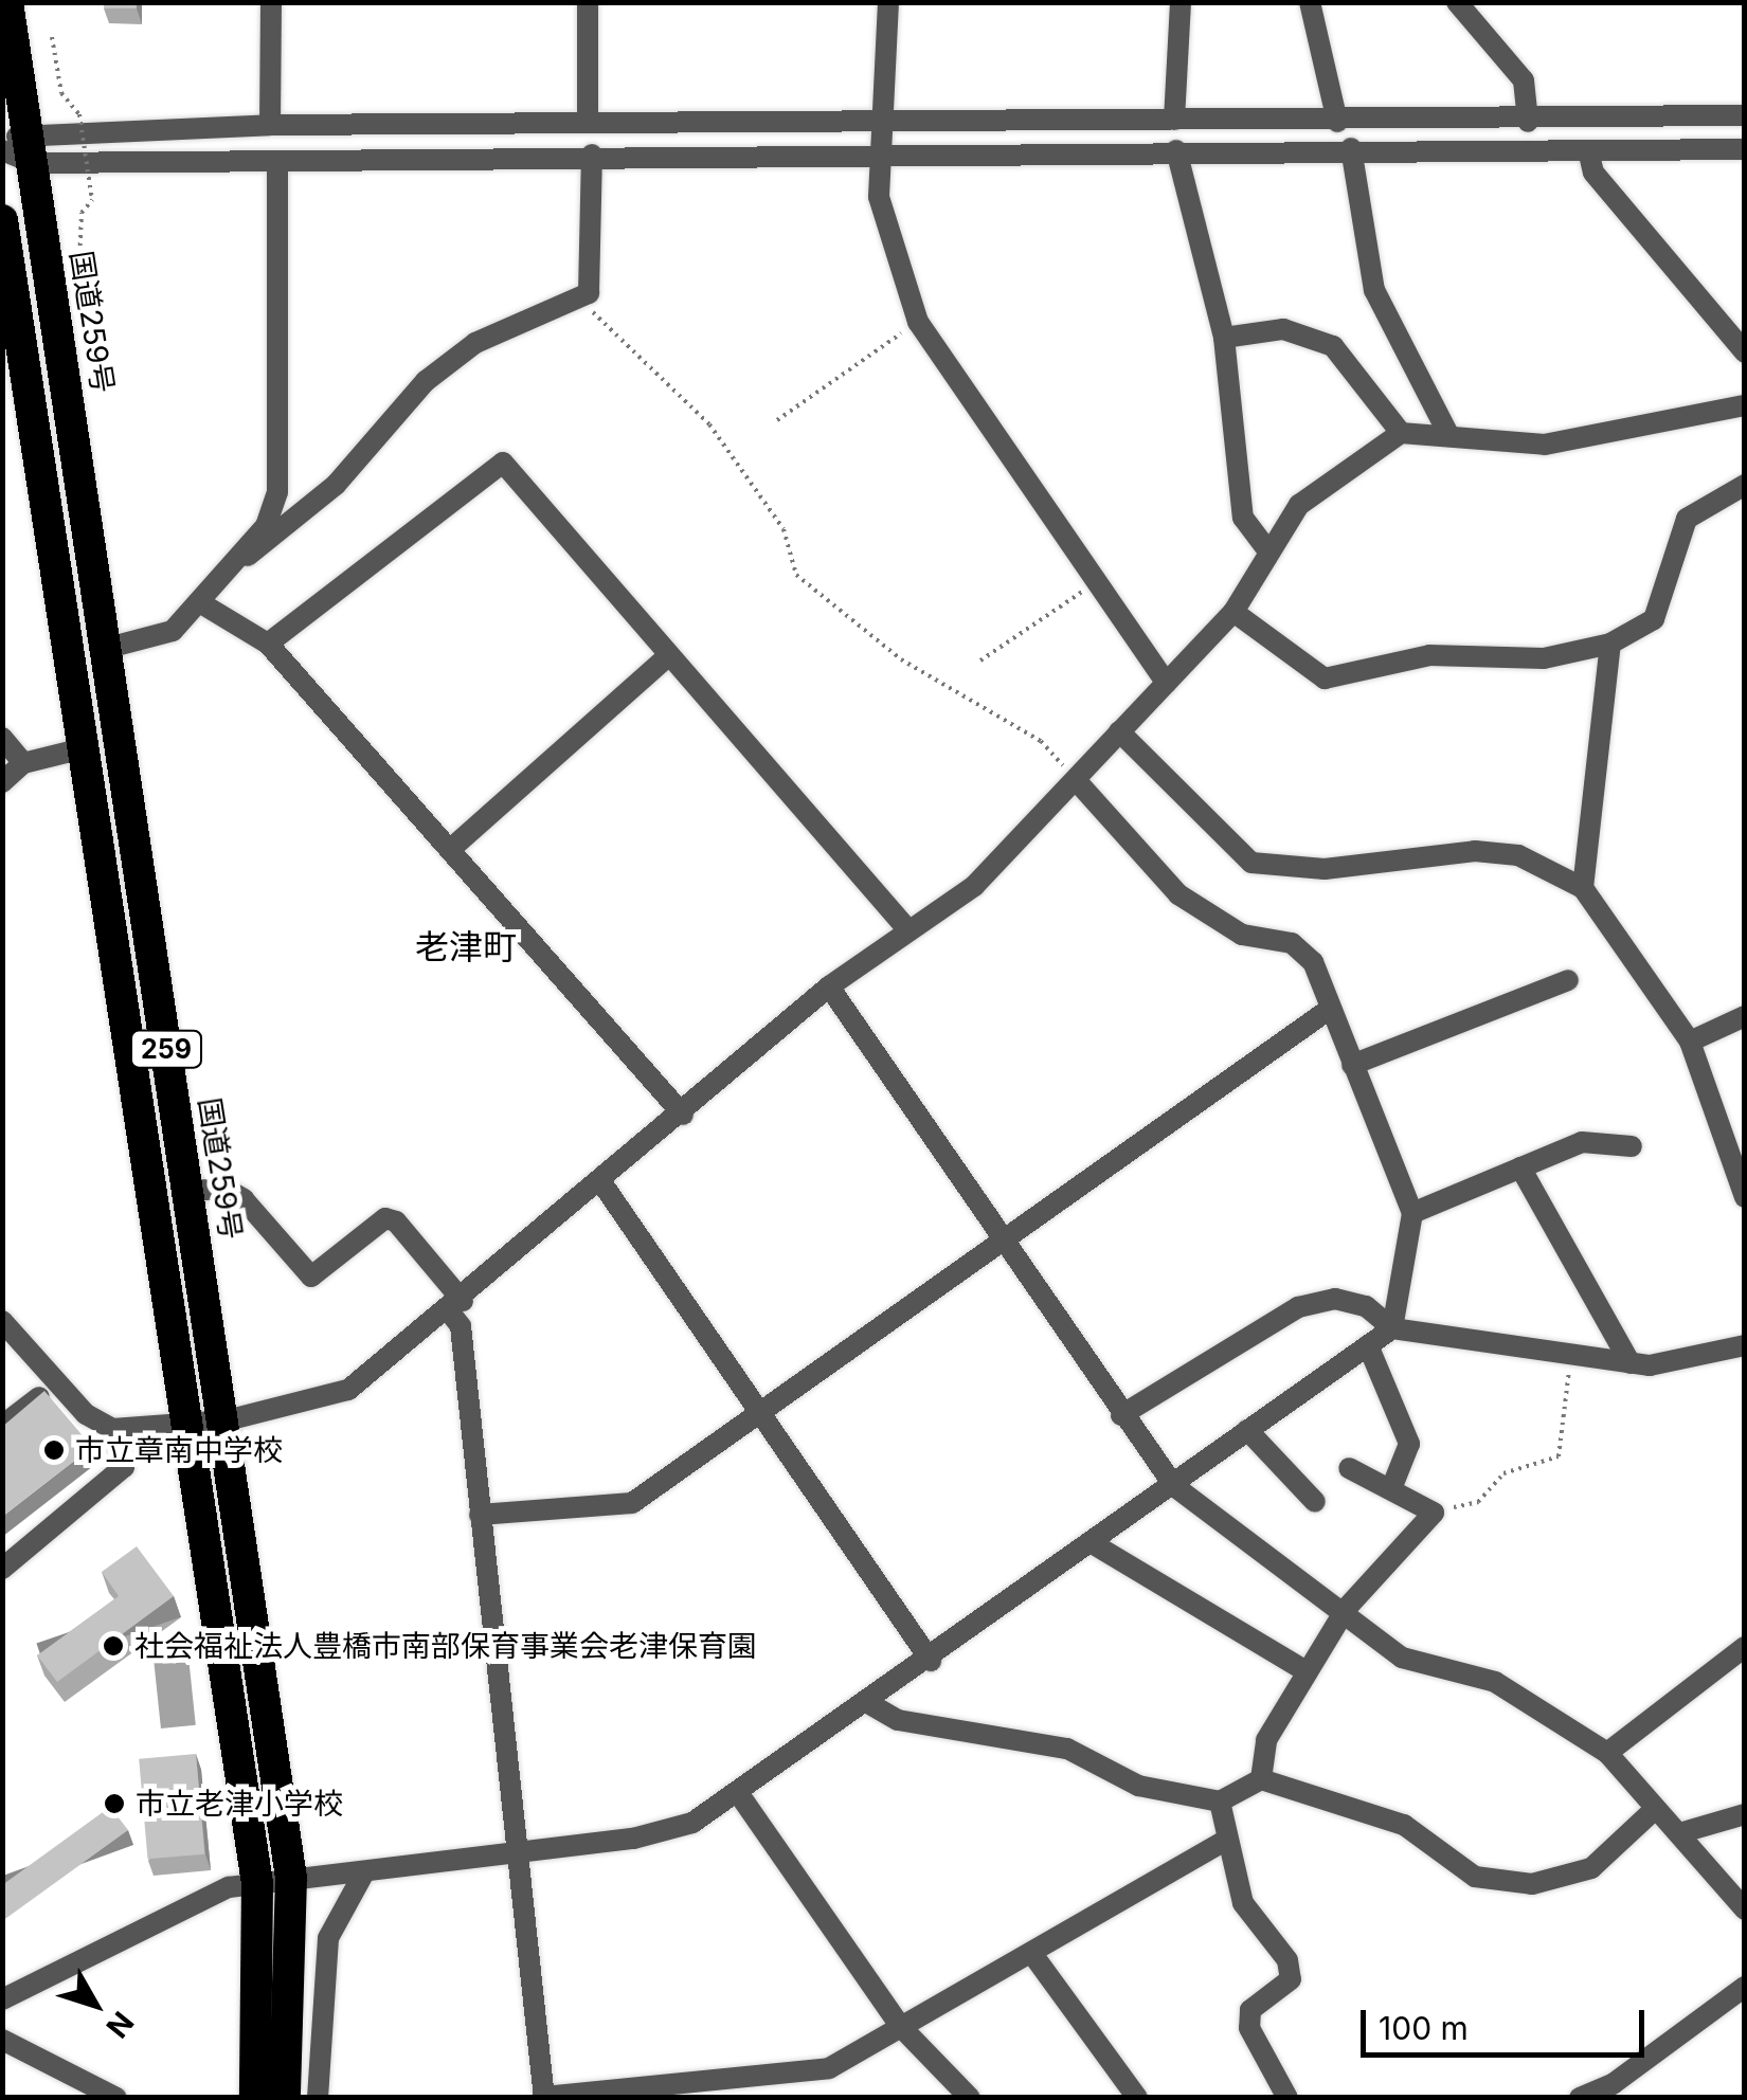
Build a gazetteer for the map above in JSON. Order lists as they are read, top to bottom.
{
  "streets": {
    "highway": ["国道259号", "259"]
  },
  "districts": ["老津町"],
  "places": ["市立章南中学校", "社会福祉法人豊橋市南部保育事業会老津保育園", "市立老津小学校"],
  "scale_bar": "100 m",
  "north": "bottom right"
}
